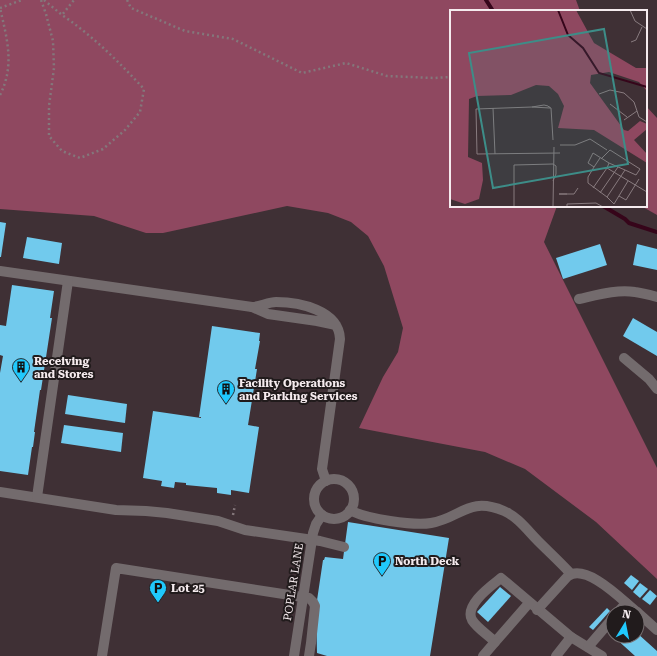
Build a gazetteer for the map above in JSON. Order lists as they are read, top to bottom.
{
  "streets": {
    "street": ["POPLAR LANE"]
  },
  "places": {
    "building": ["Receiving and Stores", "Facility Operations and Parking Services"],
    "parking": ["North Deck", "Lot 25"]
  },
  "north": "top"
}
